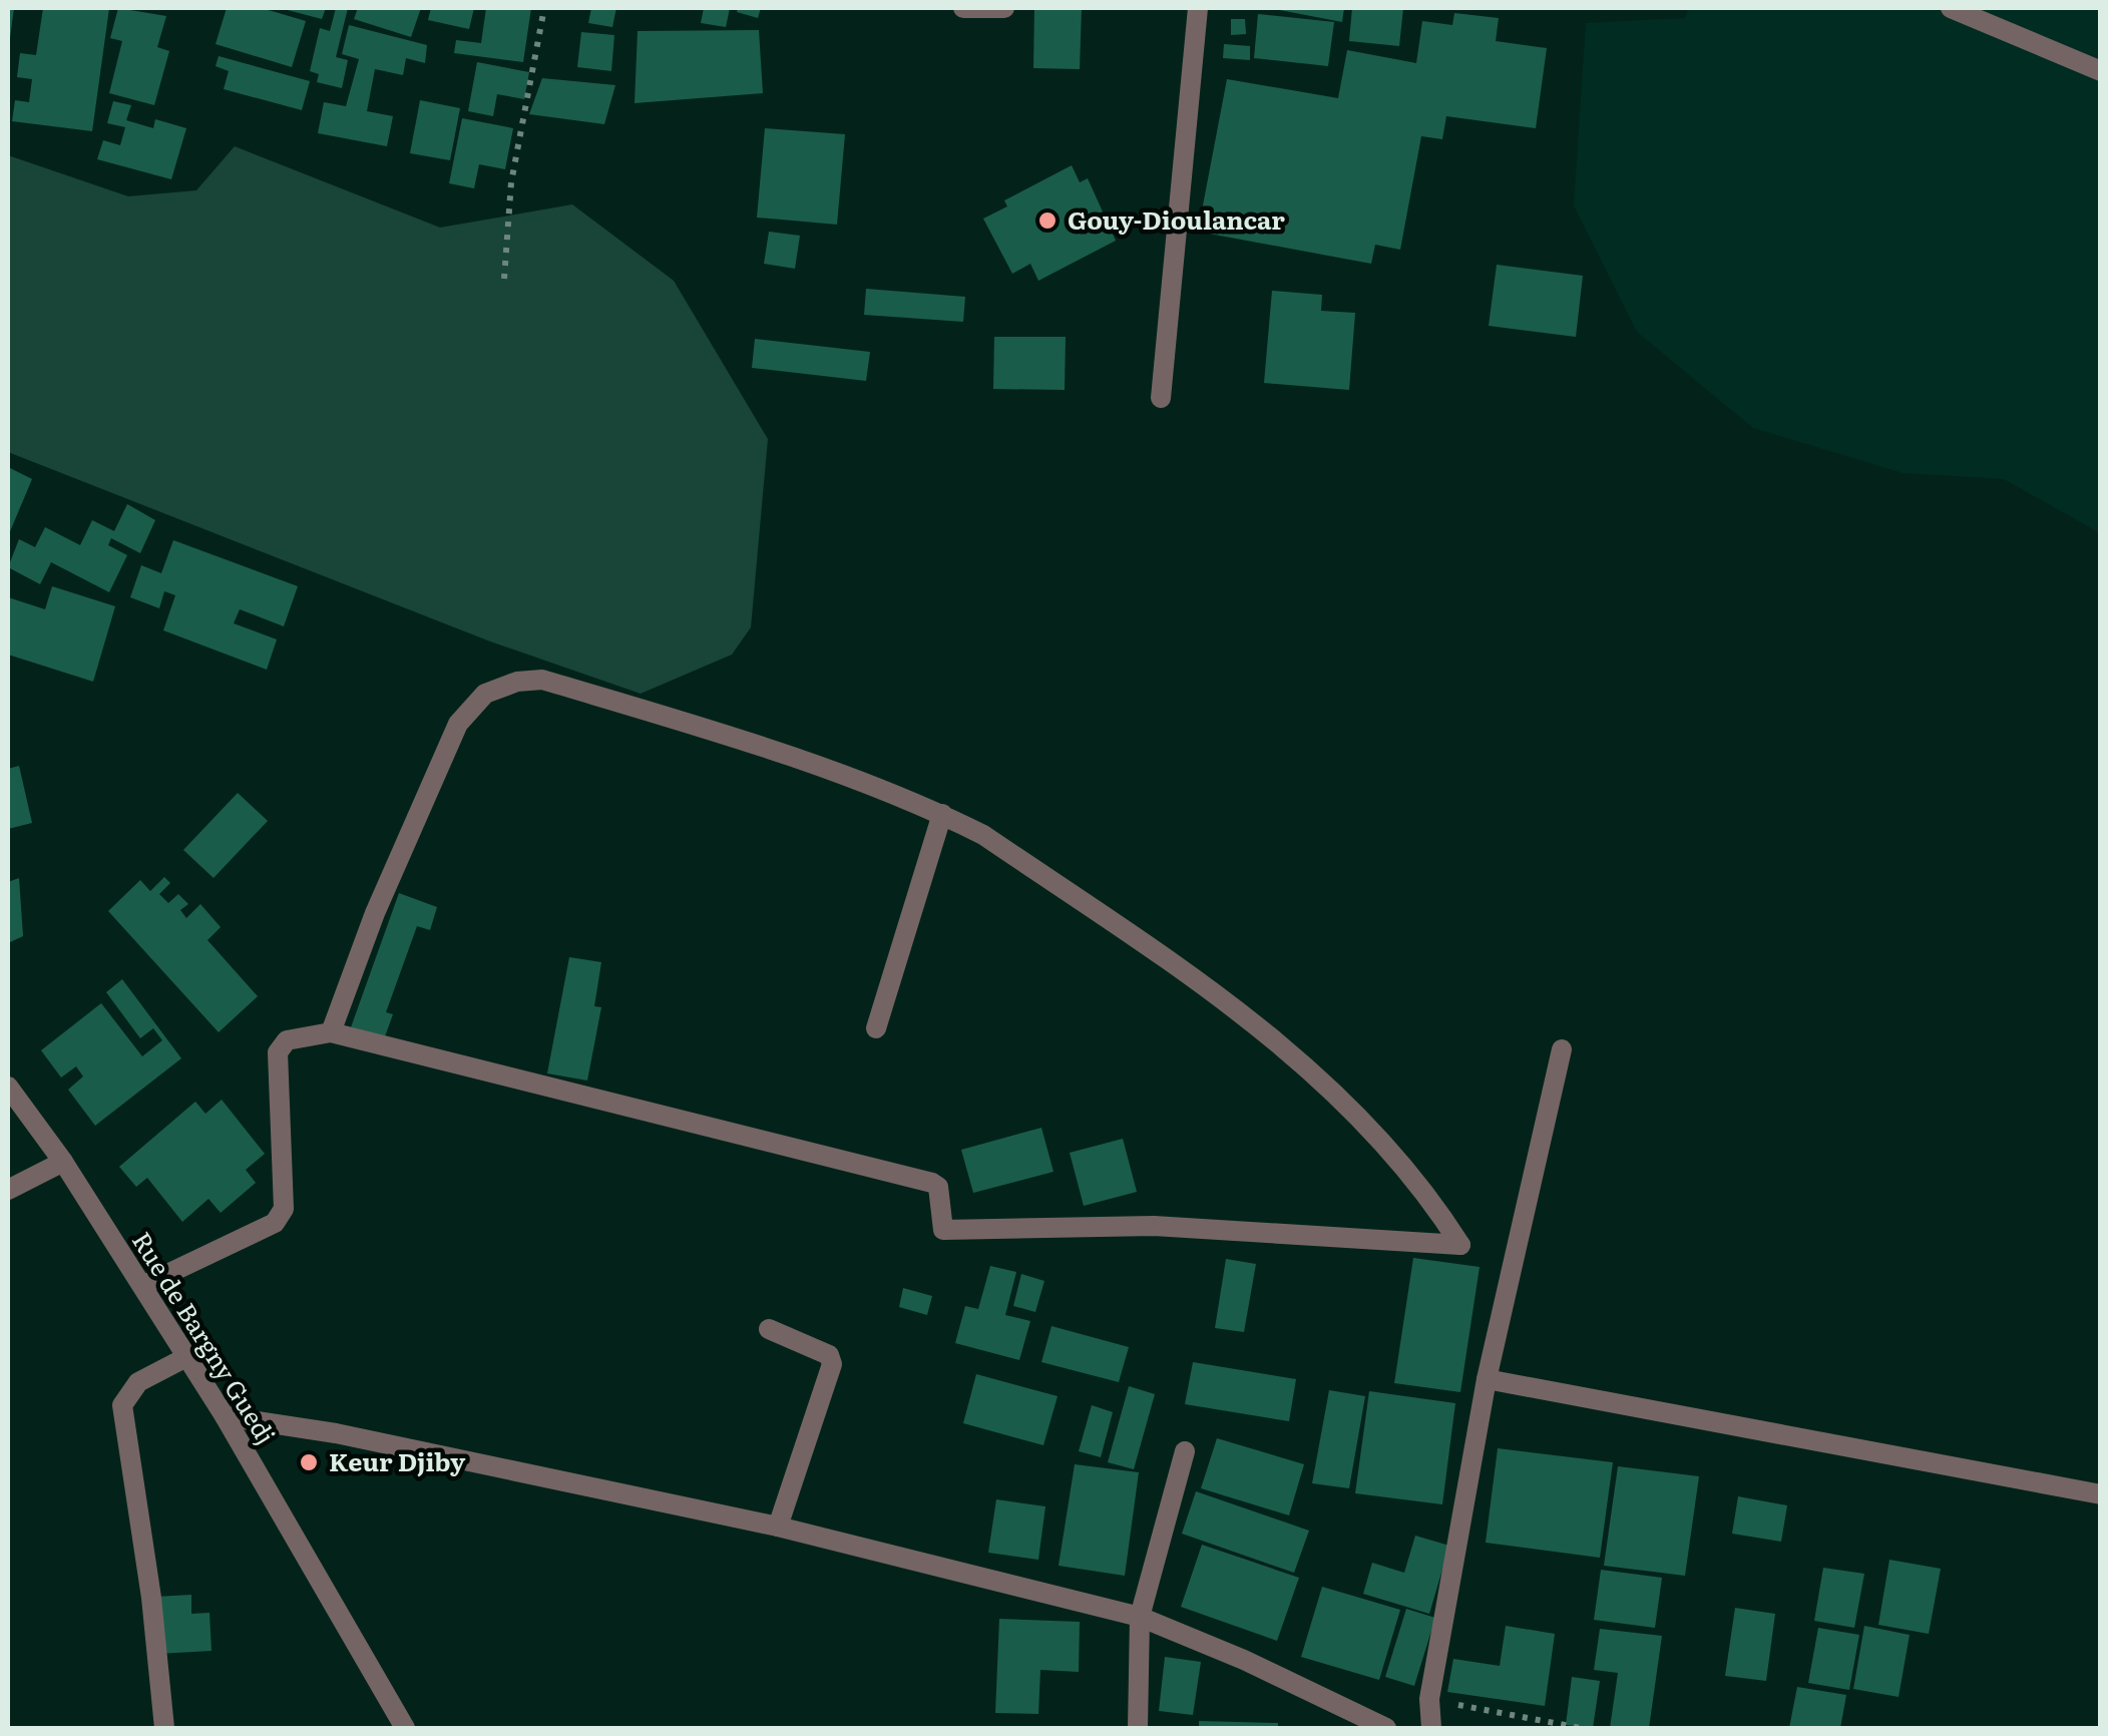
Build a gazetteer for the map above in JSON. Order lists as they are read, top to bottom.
{
  "streets": {
    "street": ["Rue de Bargny Guedj"]
  },
  "places": ["Gouy-Dioulancar", "Keur Djiby"]
}
